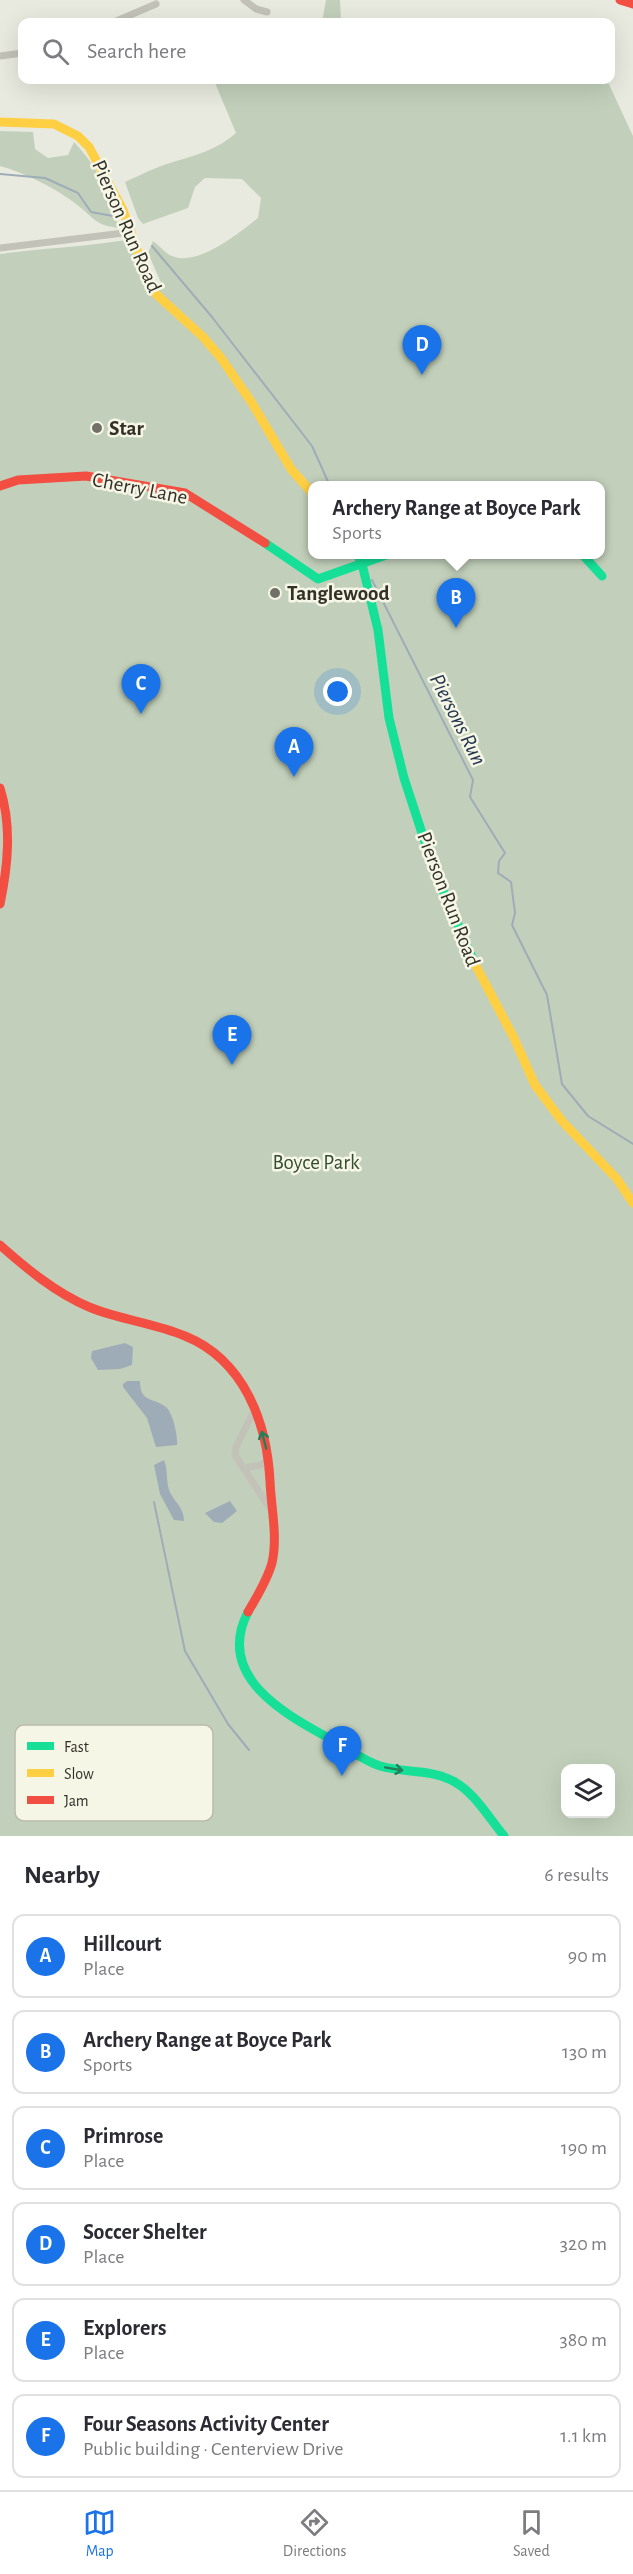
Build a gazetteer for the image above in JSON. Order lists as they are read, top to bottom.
{
  "streets": {
    "street": ["Pierson Run Road", "Cherry Lane"]
  },
  "crossings": [
    ["Pierson Run Road", "Cherry Lane"]
  ],
  "water": ["Piersons Run"],
  "parks": ["Boyce Park"],
  "places": ["Star", "Tanglewood"],
  "legend": ["Fast", "Slow", "Jam"],
  "page": {
    "search": "Search here",
    "pins": [
      "D",
      "B",
      "C",
      "A",
      "E",
      "F"
    ],
    "popup": ["Archery Range at Boyce Park", "Sports"],
    "heading": ["Nearby", "6 results"],
    "list": [
      {
        "mark": "A",
        "name": "Hillcourt",
        "note": "Place",
        "value": "90 m"
      },
      {
        "mark": "B",
        "name": "Archery Range at Boyce Park",
        "note": "Sports",
        "value": "130 m"
      },
      {
        "mark": "C",
        "name": "Primrose",
        "note": "Place",
        "value": "190 m"
      },
      {
        "mark": "D",
        "name": "Soccer Shelter",
        "note": "Place",
        "value": "320 m"
      },
      {
        "mark": "E",
        "name": "Explorers",
        "note": "Place",
        "value": "380 m"
      },
      {
        "mark": "F",
        "name": "Four Seasons Activity Center",
        "note": "Public building · Centerview Drive",
        "value": "1.1 km"
      }
    ],
    "nav": ["Map", "Directions", "Saved"]
  }
}
